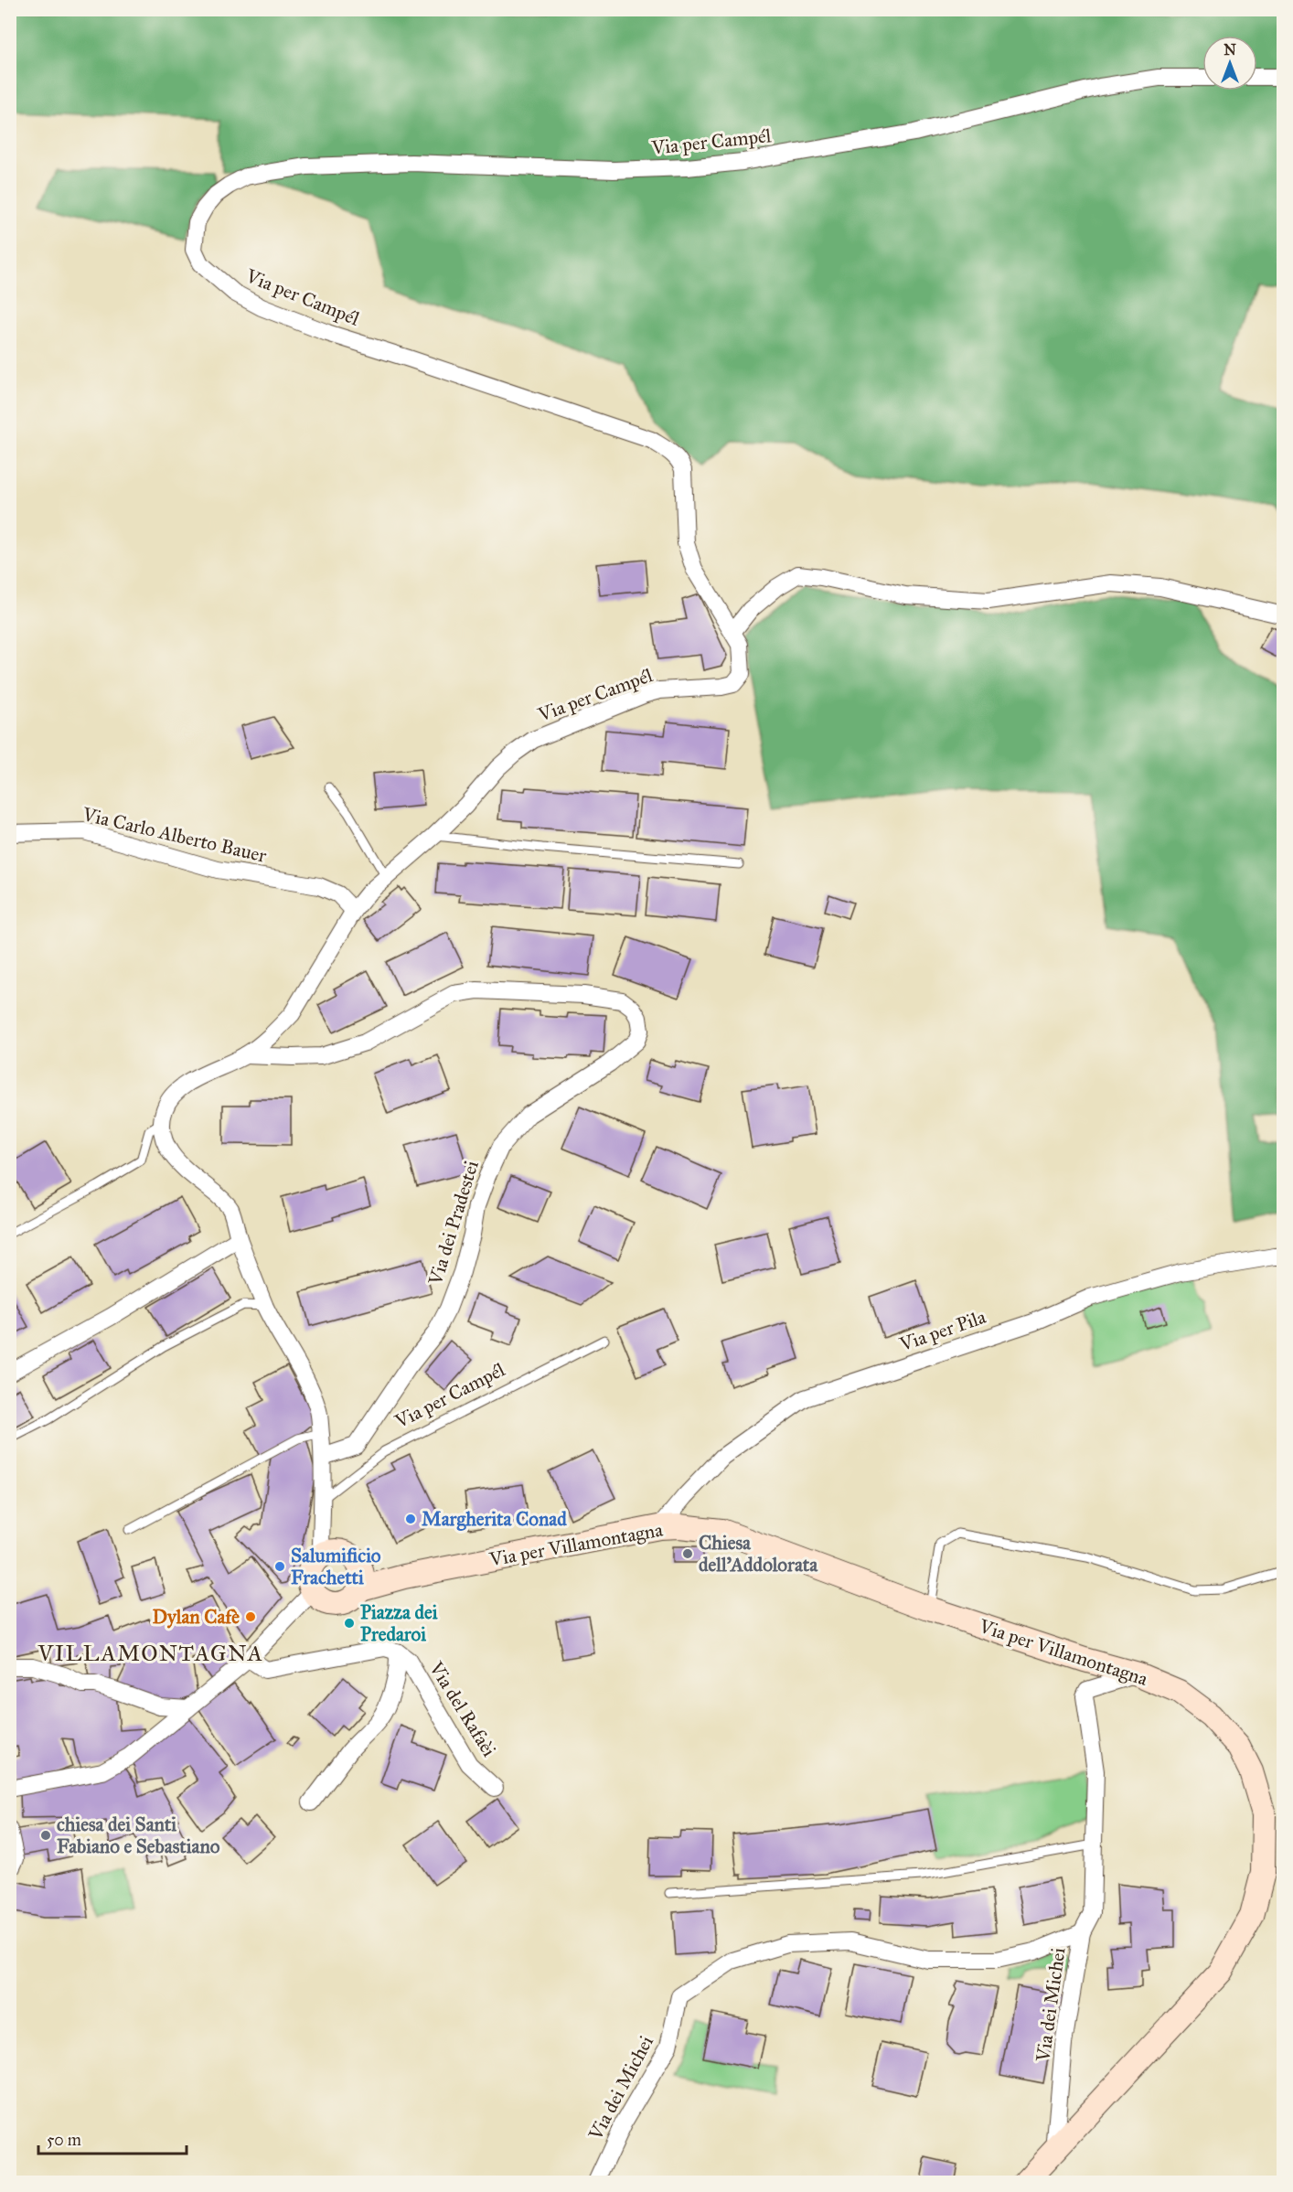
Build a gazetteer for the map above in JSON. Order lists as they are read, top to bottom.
{
  "streets": {
    "street": [
      "Via per Campél",
      "Via Carlo Alberto Bauer",
      "Via dei Pradestei",
      "Via per Pila",
      "Via per Villamontagna",
      "Via del Rafaèi",
      "Via dei Michei"
    ]
  },
  "crossings": [
    ["Via per Campél", "Via Carlo Alberto Bauer"],
    ["Via per Campél", "Via dei Pradestei"],
    ["Via per Pila", "Via per Villamontagna"],
    ["Via per Villamontagna", "Via dei Michei"]
  ],
  "districts": ["VILLAMONTAGNA"],
  "places": [
    "Margherita Conad",
    "Chiesa dell'Addolorata",
    "Salumificio Frachetti",
    "Dylan Cafè",
    "Piazza dei Predaroi",
    "chiesa dei Santi Fabiano e Sebastiano"
  ],
  "scale_bar": "50 m",
  "north": "top"
}
